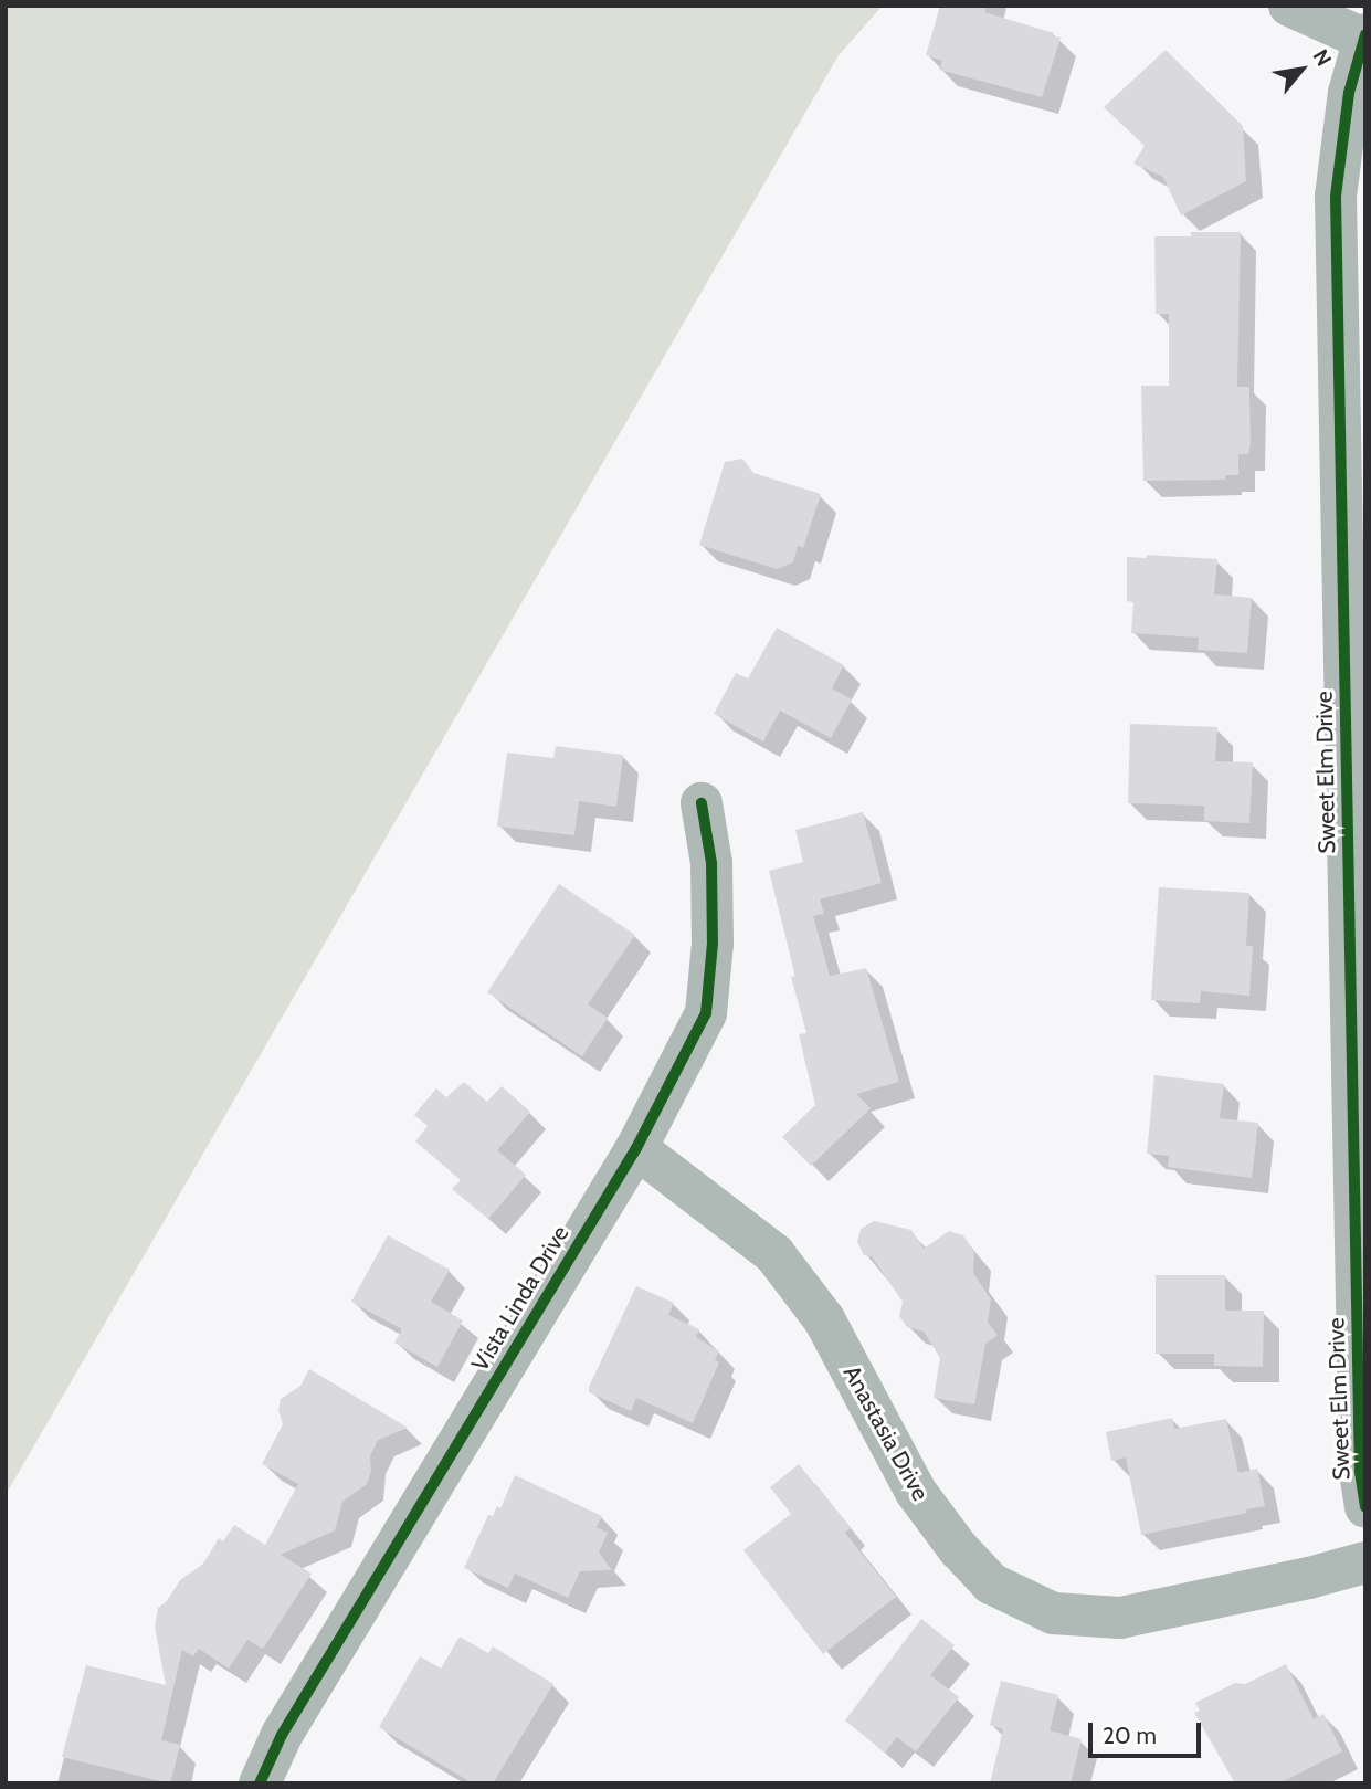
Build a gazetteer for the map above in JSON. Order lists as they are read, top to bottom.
{
  "streets": {
    "street": ["Sweet Elm Drive", "Vista Linda Drive", "Anastasia Drive"]
  },
  "crossings": [
    ["Vista Linda Drive", "Anastasia Drive"]
  ],
  "scale_bar": "20 m",
  "north": "top right"
}
